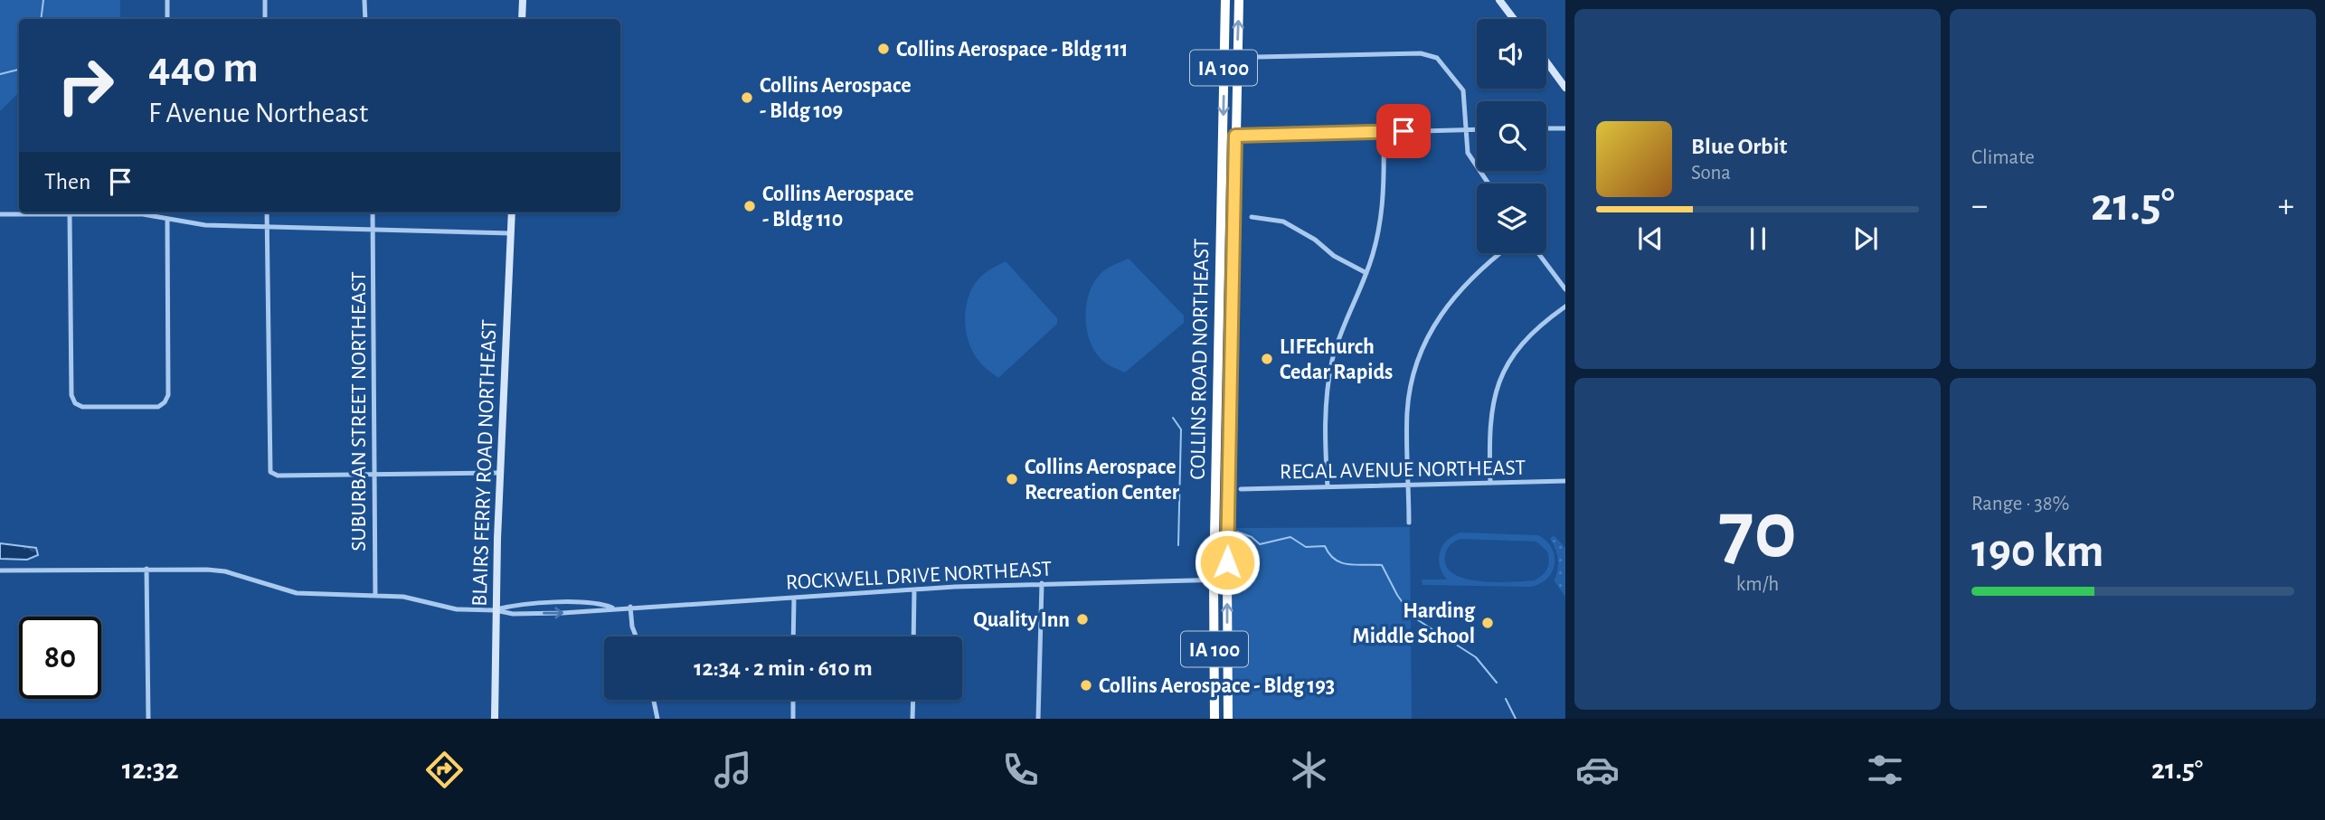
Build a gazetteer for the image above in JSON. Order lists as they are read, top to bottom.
{
  "streets": {
    "highway": ["IA 100", "COLLINS ROAD NORTHEAST"],
    "main road": ["BLAIRS FERRY ROAD NORTHEAST"],
    "street": ["SUBURBAN STREET NORTHEAST", "REGAL AVENUE NORTHEAST", "ROCKWELL DRIVE NORTHEAST"]
  },
  "crossings": [
    ["COLLINS ROAD NORTHEAST", "ROCKWELL DRIVE NORTHEAST"],
    ["SUBURBAN STREET NORTHEAST", "ROCKWELL DRIVE NORTHEAST"],
    ["BLAIRS FERRY ROAD NORTHEAST", "ROCKWELL DRIVE NORTHEAST"]
  ],
  "places": [
    "Collins Aerospace - Bldg 111",
    "Collins Aerospace - Bldg 109",
    "Collins Aerospace - Bldg 110",
    "LIFEchurch Cedar Rapids",
    "Collins Aerospace Recreation Center",
    "Quality Inn",
    "Harding Middle School",
    "Collins Aerospace - Bldg 193"
  ],
  "page": {
    "tile": [
      "Climate",
      ["70", "km/h"],
      ["Range · 38%", "190 km"]
    ],
    "turn": ["440 m", "F Avenue Northeast"],
    "song": ["Blue Orbit", "Sona"],
    "then": "Then",
    "heat": ["−", "21.5°", "+"],
    "limit": "80",
    "trip": "12:34 · 2 min · 610 m",
    "tabs": ["12:32", "21.5°"]
  }
}
